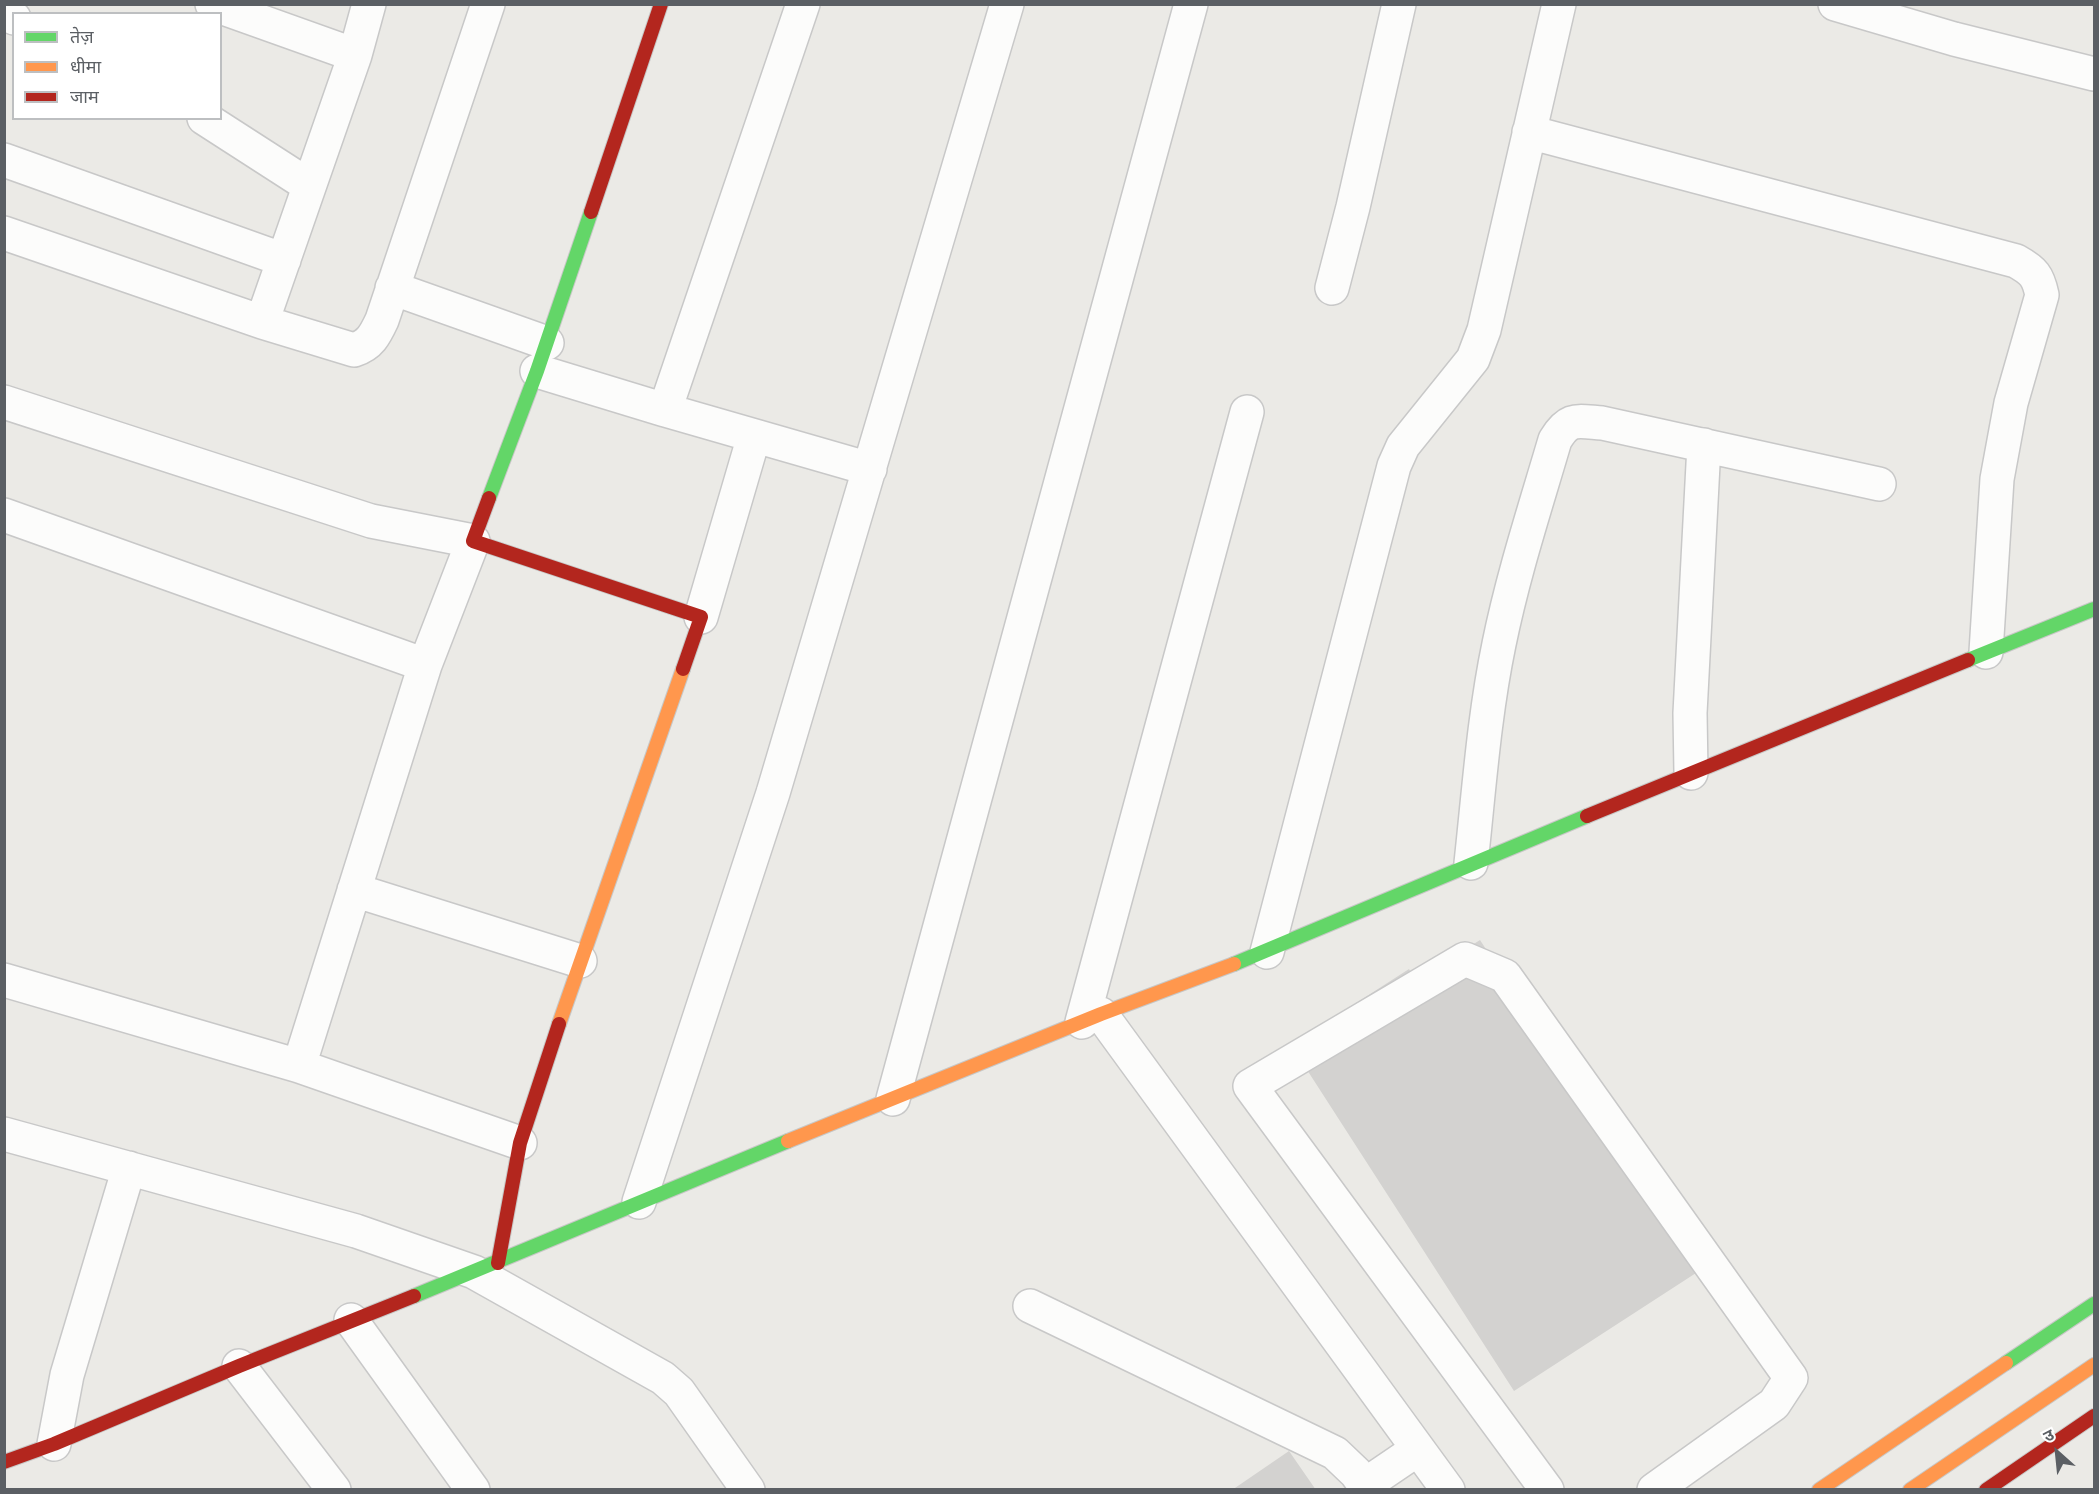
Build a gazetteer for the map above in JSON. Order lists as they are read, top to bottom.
{
  "legend": ["तेज़", "धीमा", "जाम"],
  "north": "top left"
}
